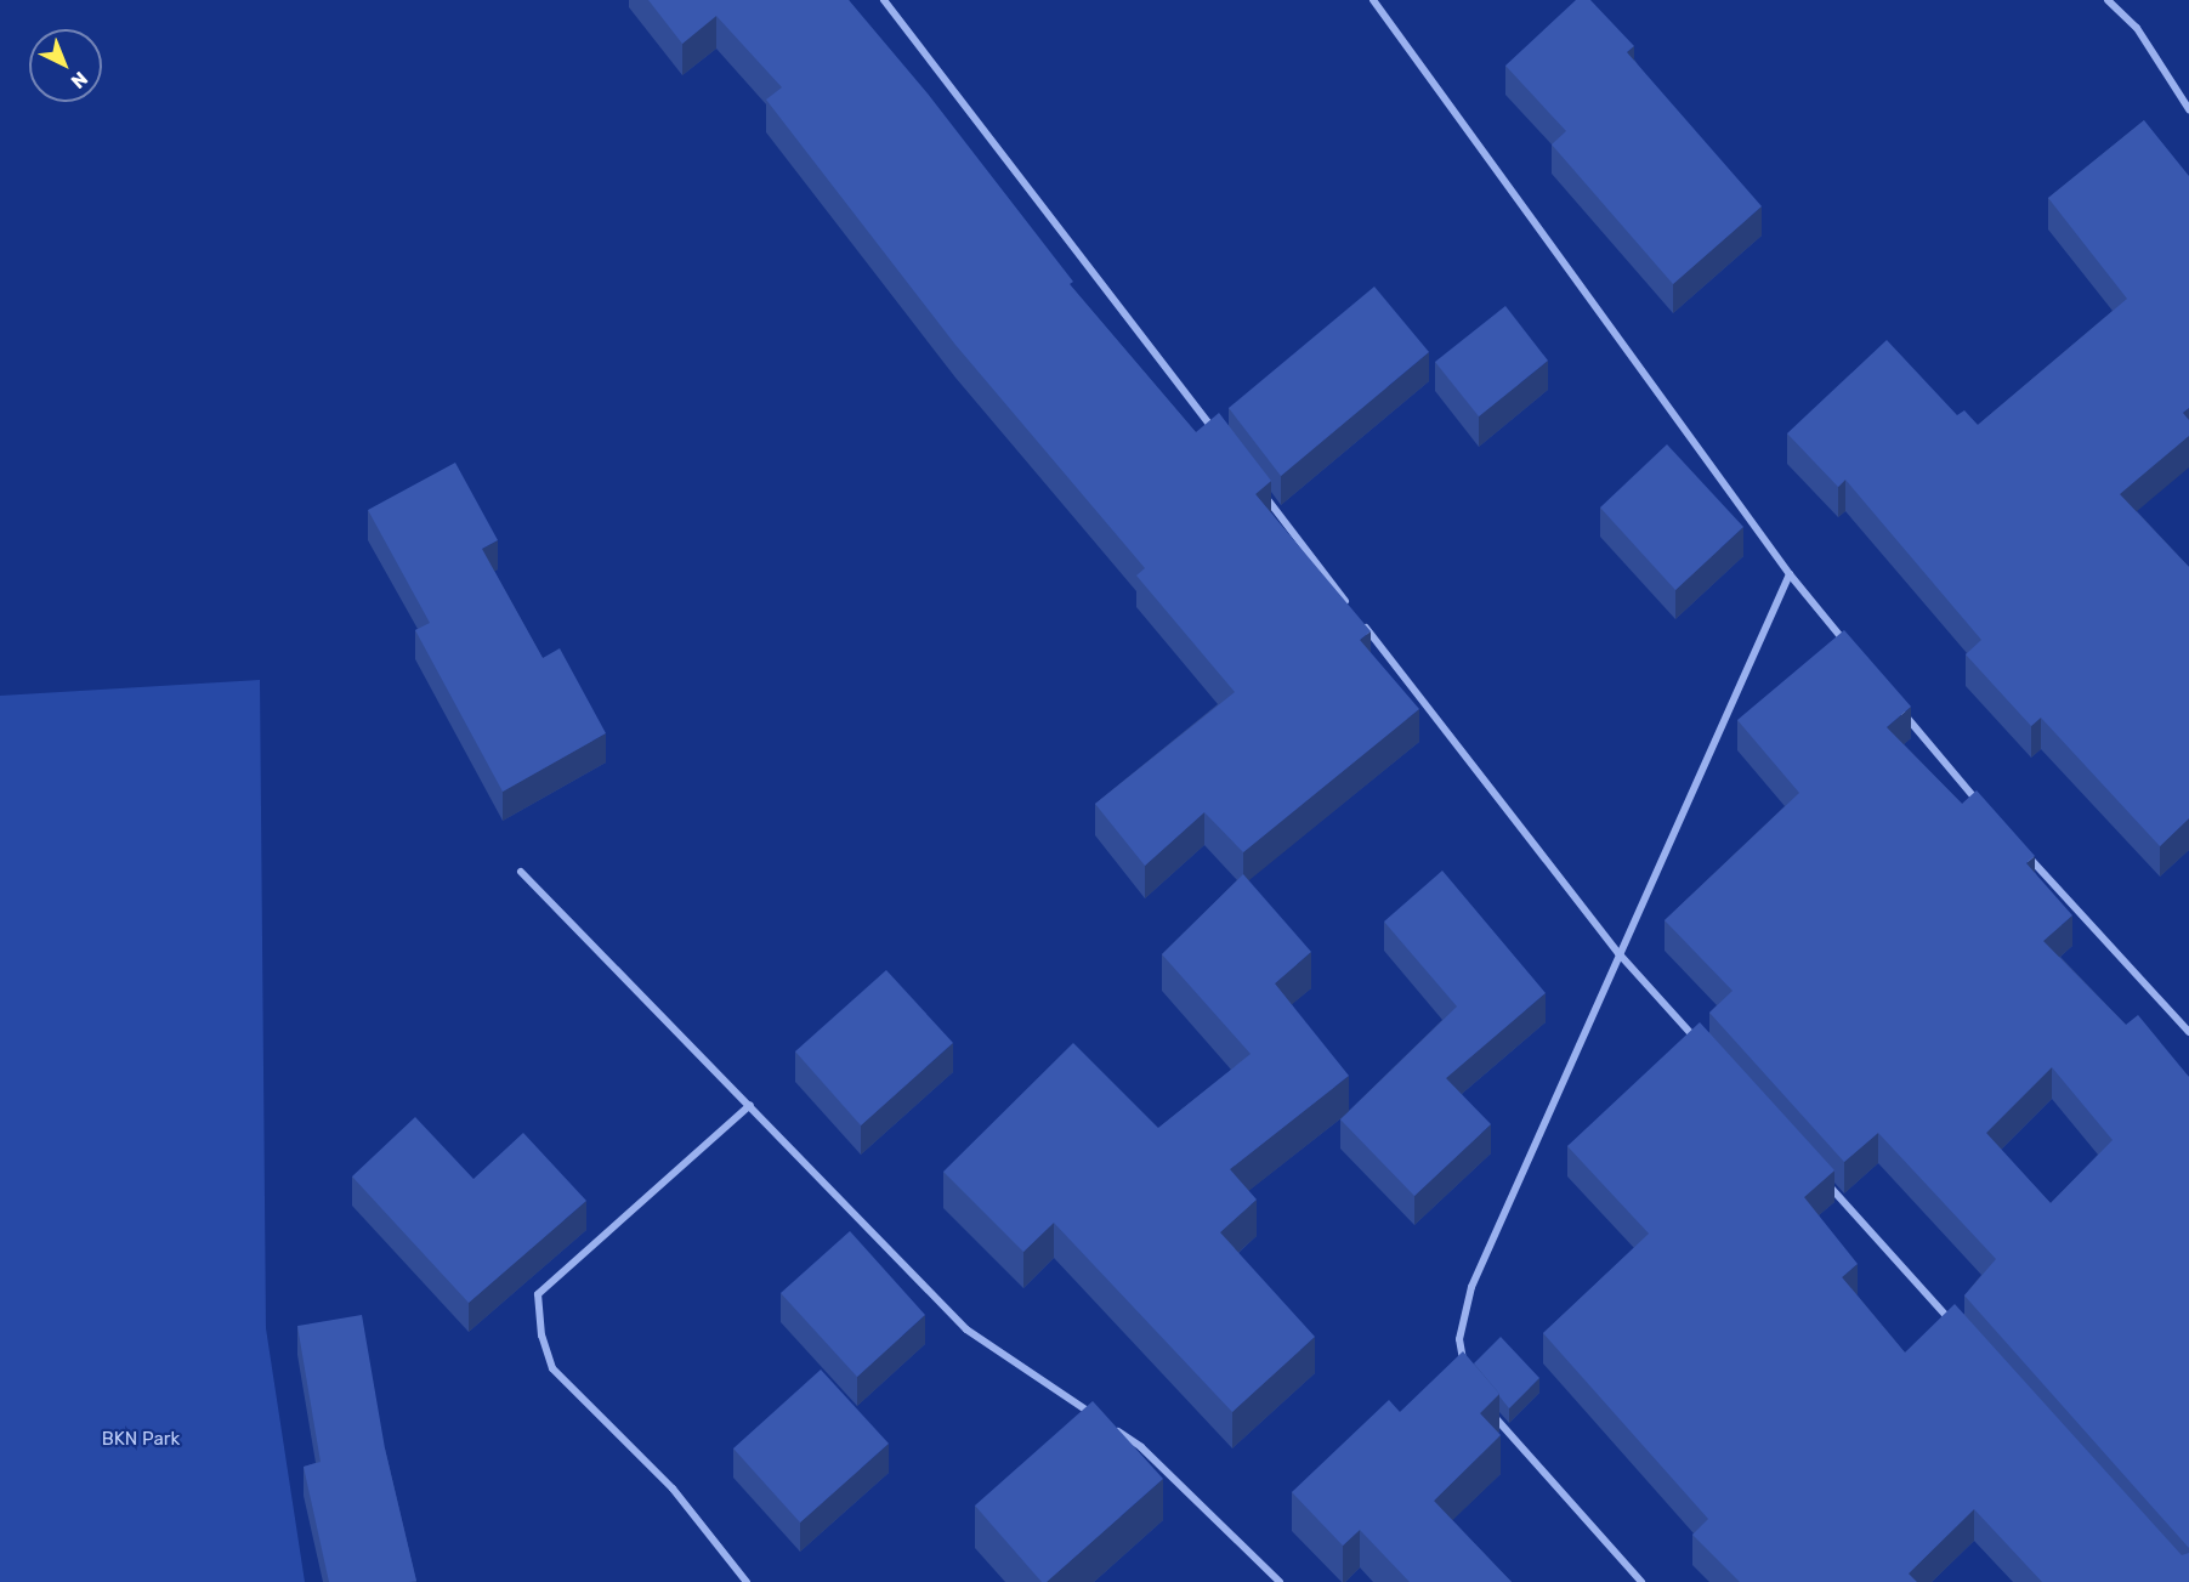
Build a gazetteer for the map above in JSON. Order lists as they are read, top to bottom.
{
  "parks": ["BKN Park"],
  "north": "bottom right"
}
